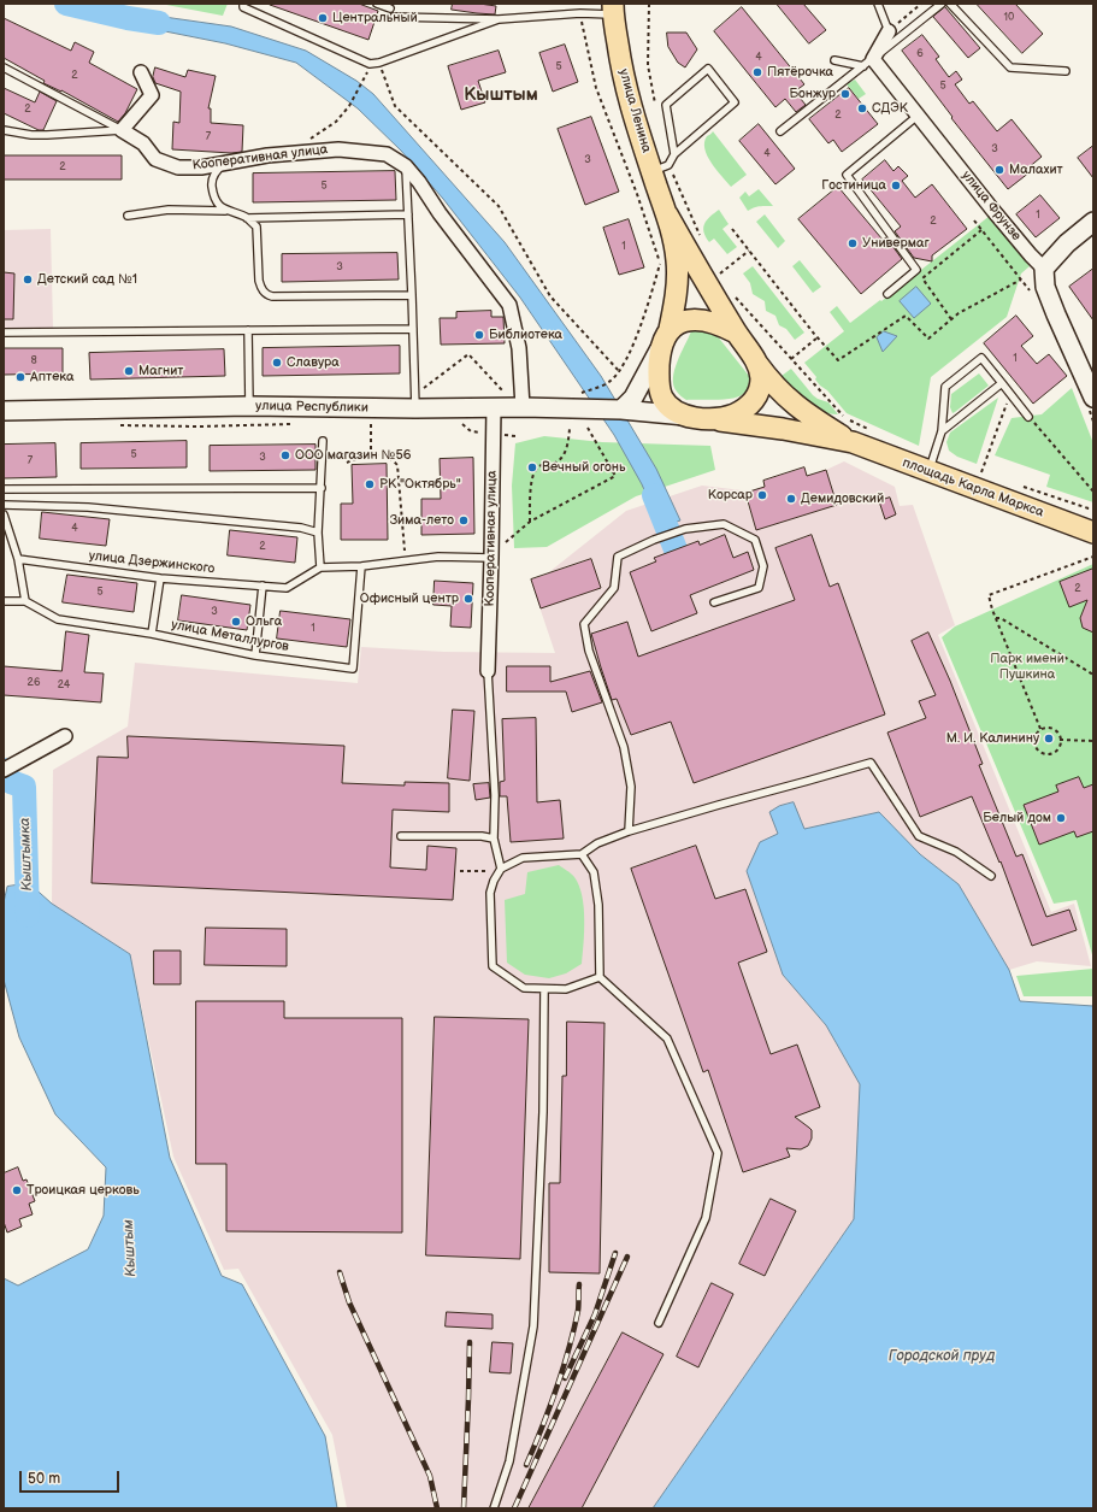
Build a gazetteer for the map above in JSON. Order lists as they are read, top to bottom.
{
  "streets": {
    "main road": ["улица Ленина", "улица Республики", "площадь Карла Маркса"],
    "street": ["Кооперативная улица", "улица Фрунзе"],
    "lane": ["улица Дзержинского", "улица Металлургов"]
  },
  "crossings": [
    ["Кооперативная улица", "улица Республики"]
  ],
  "districts": ["Кыштым"],
  "water": ["Кыштымка", "Кыштым", "Городской пруд"],
  "parks": ["Парк имени Пушкина"],
  "places": [
    "Центральный",
    "Пятёрочка",
    "Бонжур",
    "СДЭК",
    "Малахит",
    "Гостиница",
    "Универмаг",
    "Детский сад №1",
    "Библиотека",
    "Славура",
    "Магнит",
    "Аптека",
    "ООО магазин №56",
    "Вечный огонь",
    "РК \"Октябрь\"",
    "Корсар",
    "Демидовский",
    "Зима-лето",
    "Офисный центр",
    "Ольга",
    "М. И. Калинину",
    "Белый дом",
    "Троицкая церковь"
  ],
  "house_numbers": [
    "10",
    "6",
    "4",
    "5",
    "2",
    "5",
    "2",
    "2",
    "7",
    "3",
    "4",
    "3",
    "2",
    "5",
    "1",
    "2",
    "1",
    "3",
    "1",
    "8",
    "5",
    "3",
    "7",
    "4",
    "2",
    "2",
    "5",
    "3",
    "1",
    "26",
    "24"
  ],
  "scale_bar": "50 m"
}
